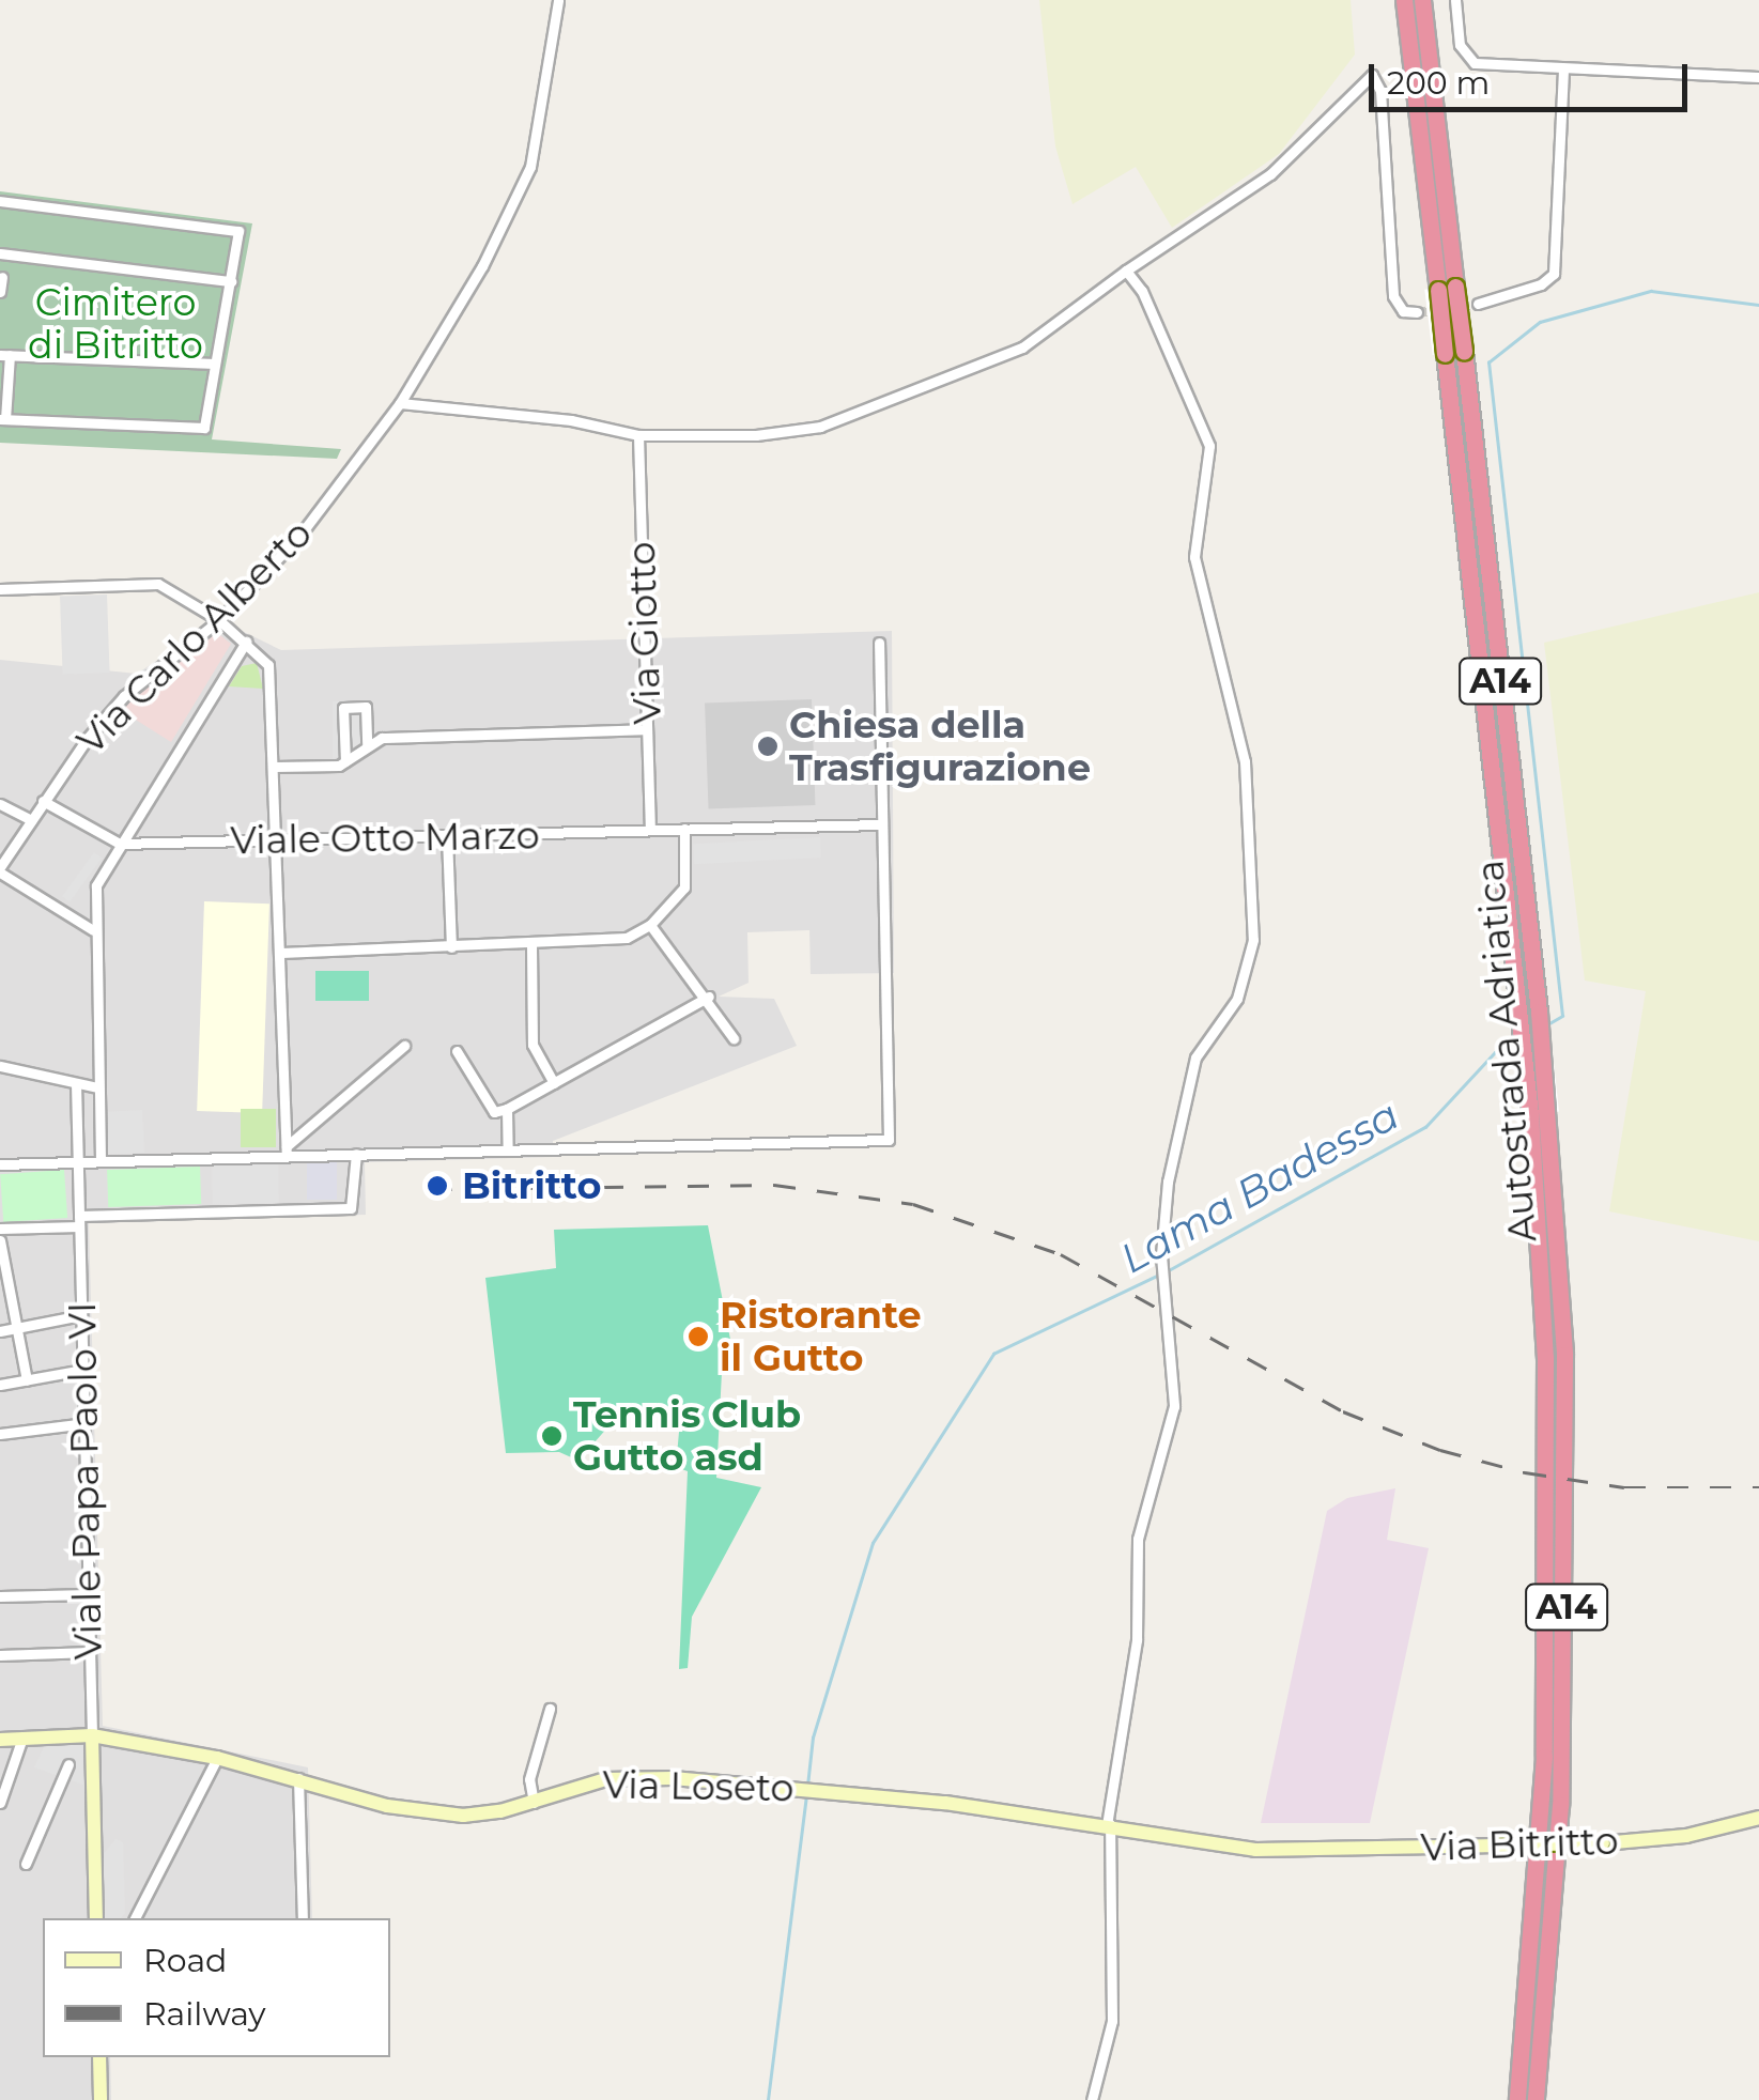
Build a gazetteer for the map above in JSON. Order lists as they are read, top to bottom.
{
  "streets": {
    "highway": ["A14", "Autostrada Adriatica"],
    "main road": ["Via Loseto", "Via Bitritto"],
    "street": [
      "Via Giotto",
      "Via Carlo Alberto",
      "Viale Otto Marzo",
      "Viale Papa Paolo VI"
    ]
  },
  "crossings": [
    ["Via Giotto", "Viale Otto Marzo"],
    ["Viale Papa Paolo VI", "Via Loseto"],
    ["Via Loseto", "Via Bitritto"]
  ],
  "water": ["Lama Badessa"],
  "parks": ["Cimitero di Bitritto"],
  "places": [
    "Chiesa della Trasfigurazione",
    "Bitritto",
    "Ristorante il Gutto",
    "Tennis Club Gutto asd"
  ],
  "legend": ["Road", "Railway"],
  "scale_bar": "200 m"
}
